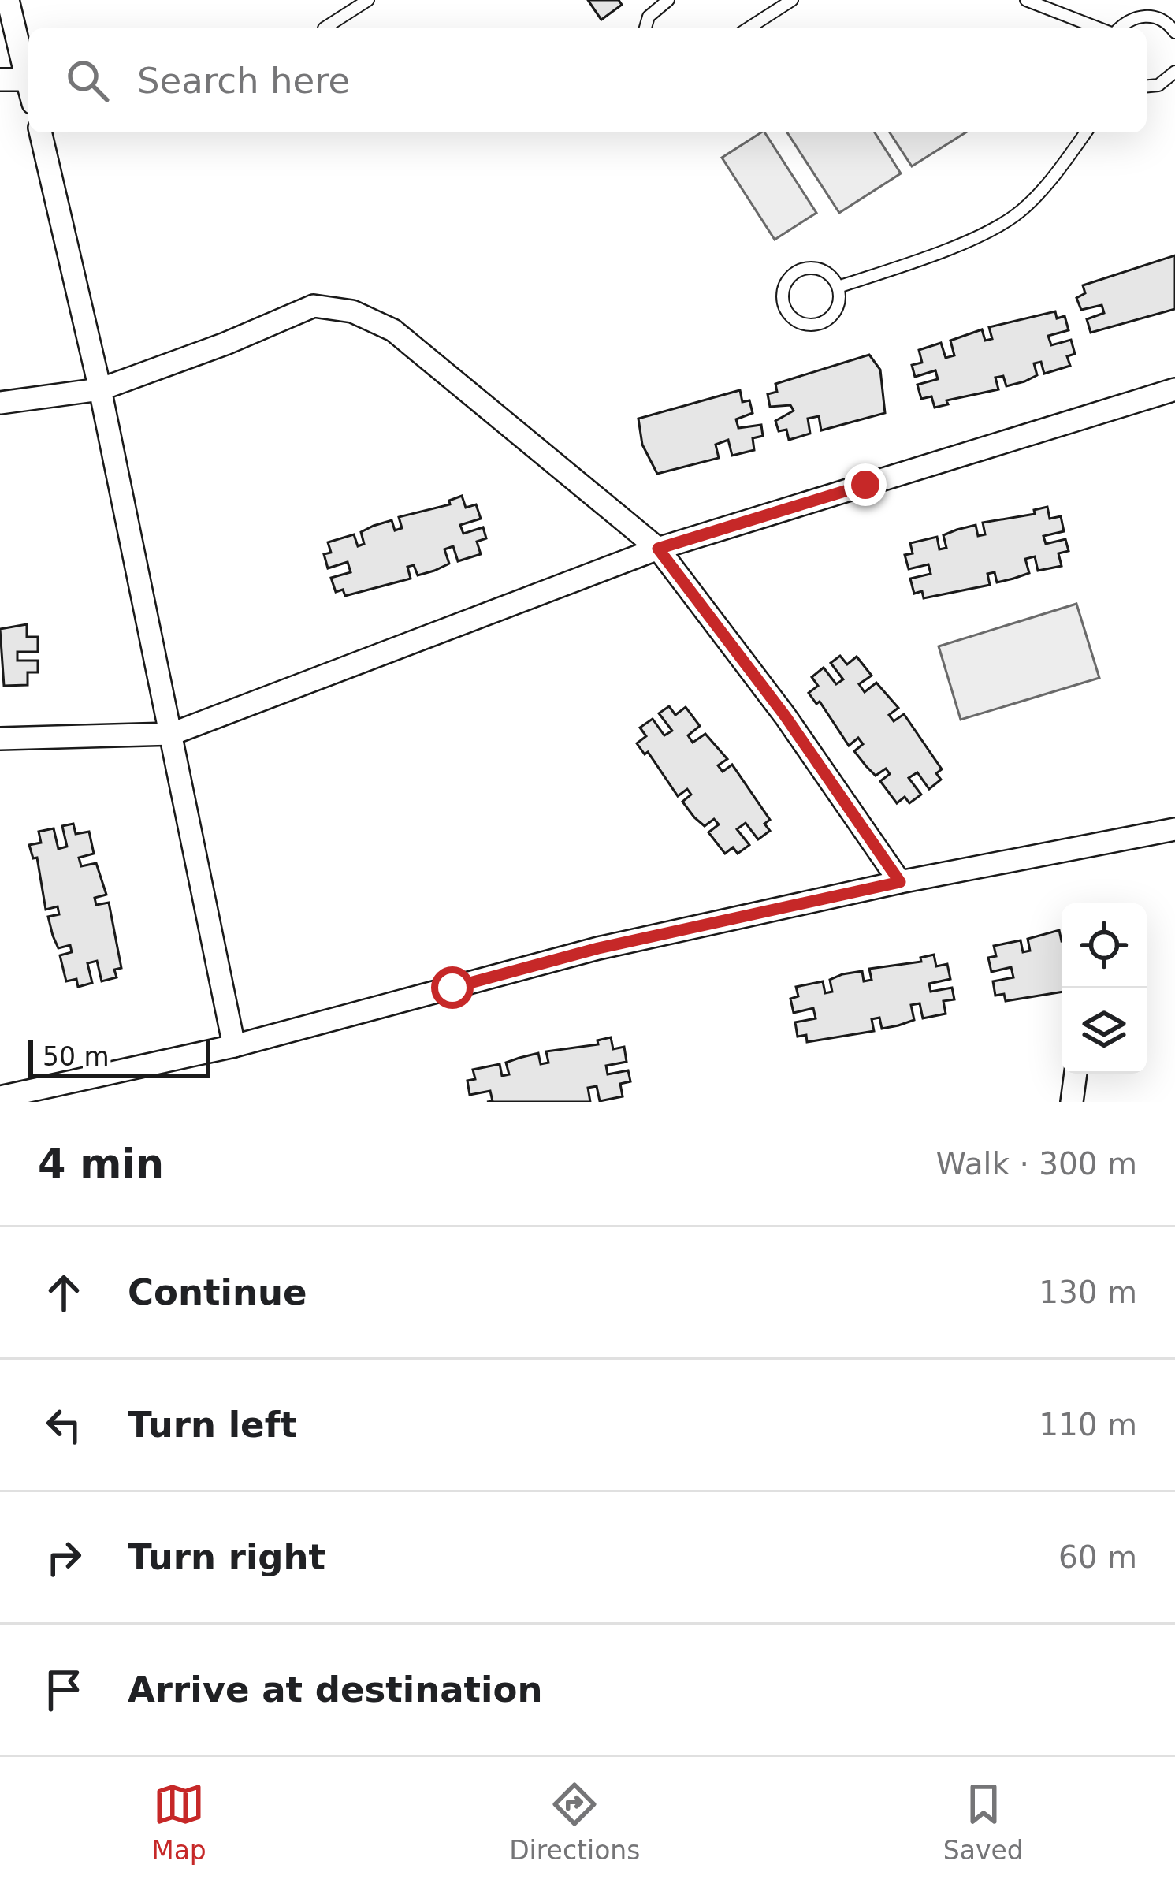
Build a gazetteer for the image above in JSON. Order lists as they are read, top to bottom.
{
  "scale_bar": "50 m",
  "page": {
    "search": "Search here",
    "scale": "50 m",
    "heading": ["4 min", "Walk · 300 m"],
    "list": [
      ["Continue", "130 m"],
      ["Turn left", "110 m"],
      ["Turn right", "60 m"],
      "Arrive at destination"
    ],
    "nav": ["Map", "Directions", "Saved"]
  }
}
